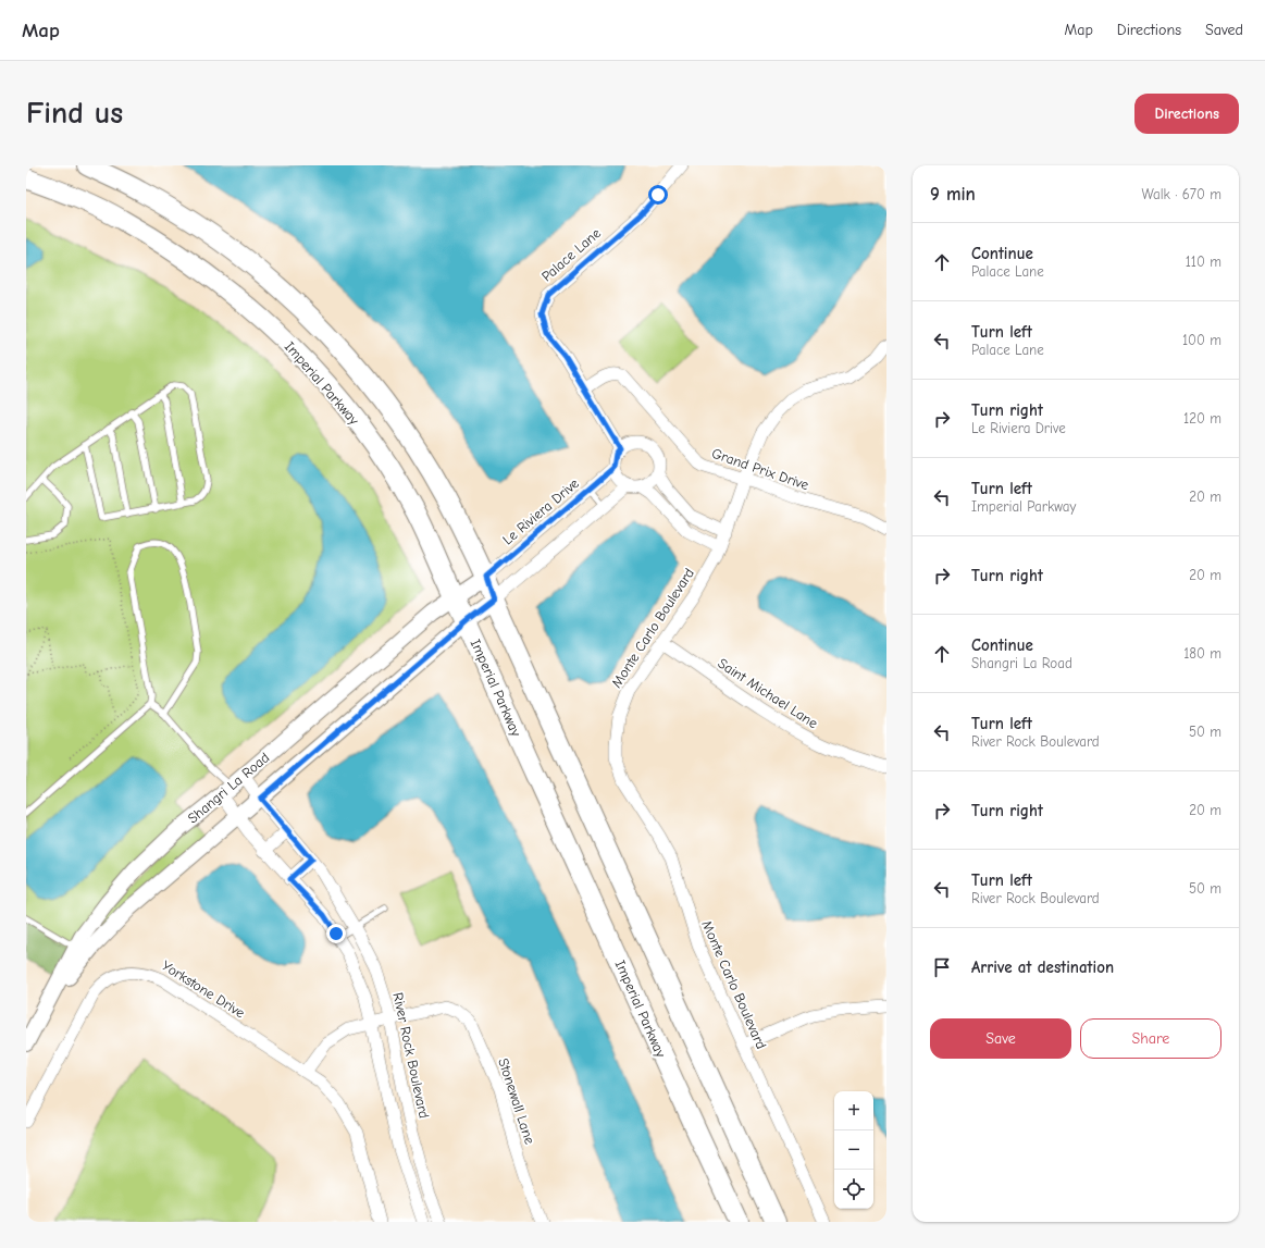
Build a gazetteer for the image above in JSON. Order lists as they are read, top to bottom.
{
  "streets": {
    "main road": ["Imperial Parkway"],
    "street": [
      "Palace Lane",
      "Grand Prix Drive",
      "Le Riviera Drive",
      "Monte Carlo Boulevard",
      "Saint Michael Lane",
      "Shangri La Road",
      "Yorkstone Drive",
      "River Rock Boulevard",
      "Stonewall Lane"
    ]
  },
  "crossings": [
    ["Palace Lane", "Grand Prix Drive"],
    ["Palace Lane", "Le Riviera Drive"],
    ["Imperial Parkway", "Shangri La Road"],
    ["Grand Prix Drive", "Monte Carlo Boulevard"],
    ["Le Riviera Drive", "Shangri La Road"],
    ["Monte Carlo Boulevard", "Saint Michael Lane"],
    ["Shangri La Road", "River Rock Boulevard"],
    ["River Rock Boulevard", "Stonewall Lane"]
  ],
  "page": {
    "header": "Map",
    "nav": ["Map", "Directions", "Saved"],
    "buttons": [
      "Directions",
      ["Save", "Share"]
    ],
    "title": "Find us",
    "heading": ["9 min", "Walk · 670 m"],
    "list": [
      ["Continue", "Palace Lane", "110 m"],
      ["Turn left", "Palace Lane", "100 m"],
      ["Turn right", "Le Riviera Drive", "120 m"],
      ["Turn left", "Imperial Parkway", "20 m"],
      ["Turn right", "20 m"],
      ["Continue", "Shangri La Road", "180 m"],
      ["Turn left", "River Rock Boulevard", "50 m"],
      ["Turn right", "20 m"],
      ["Turn left", "River Rock Boulevard", "50 m"],
      "Arrive at destination"
    ],
    "map_buttons": ["+", "−"]
  }
}
